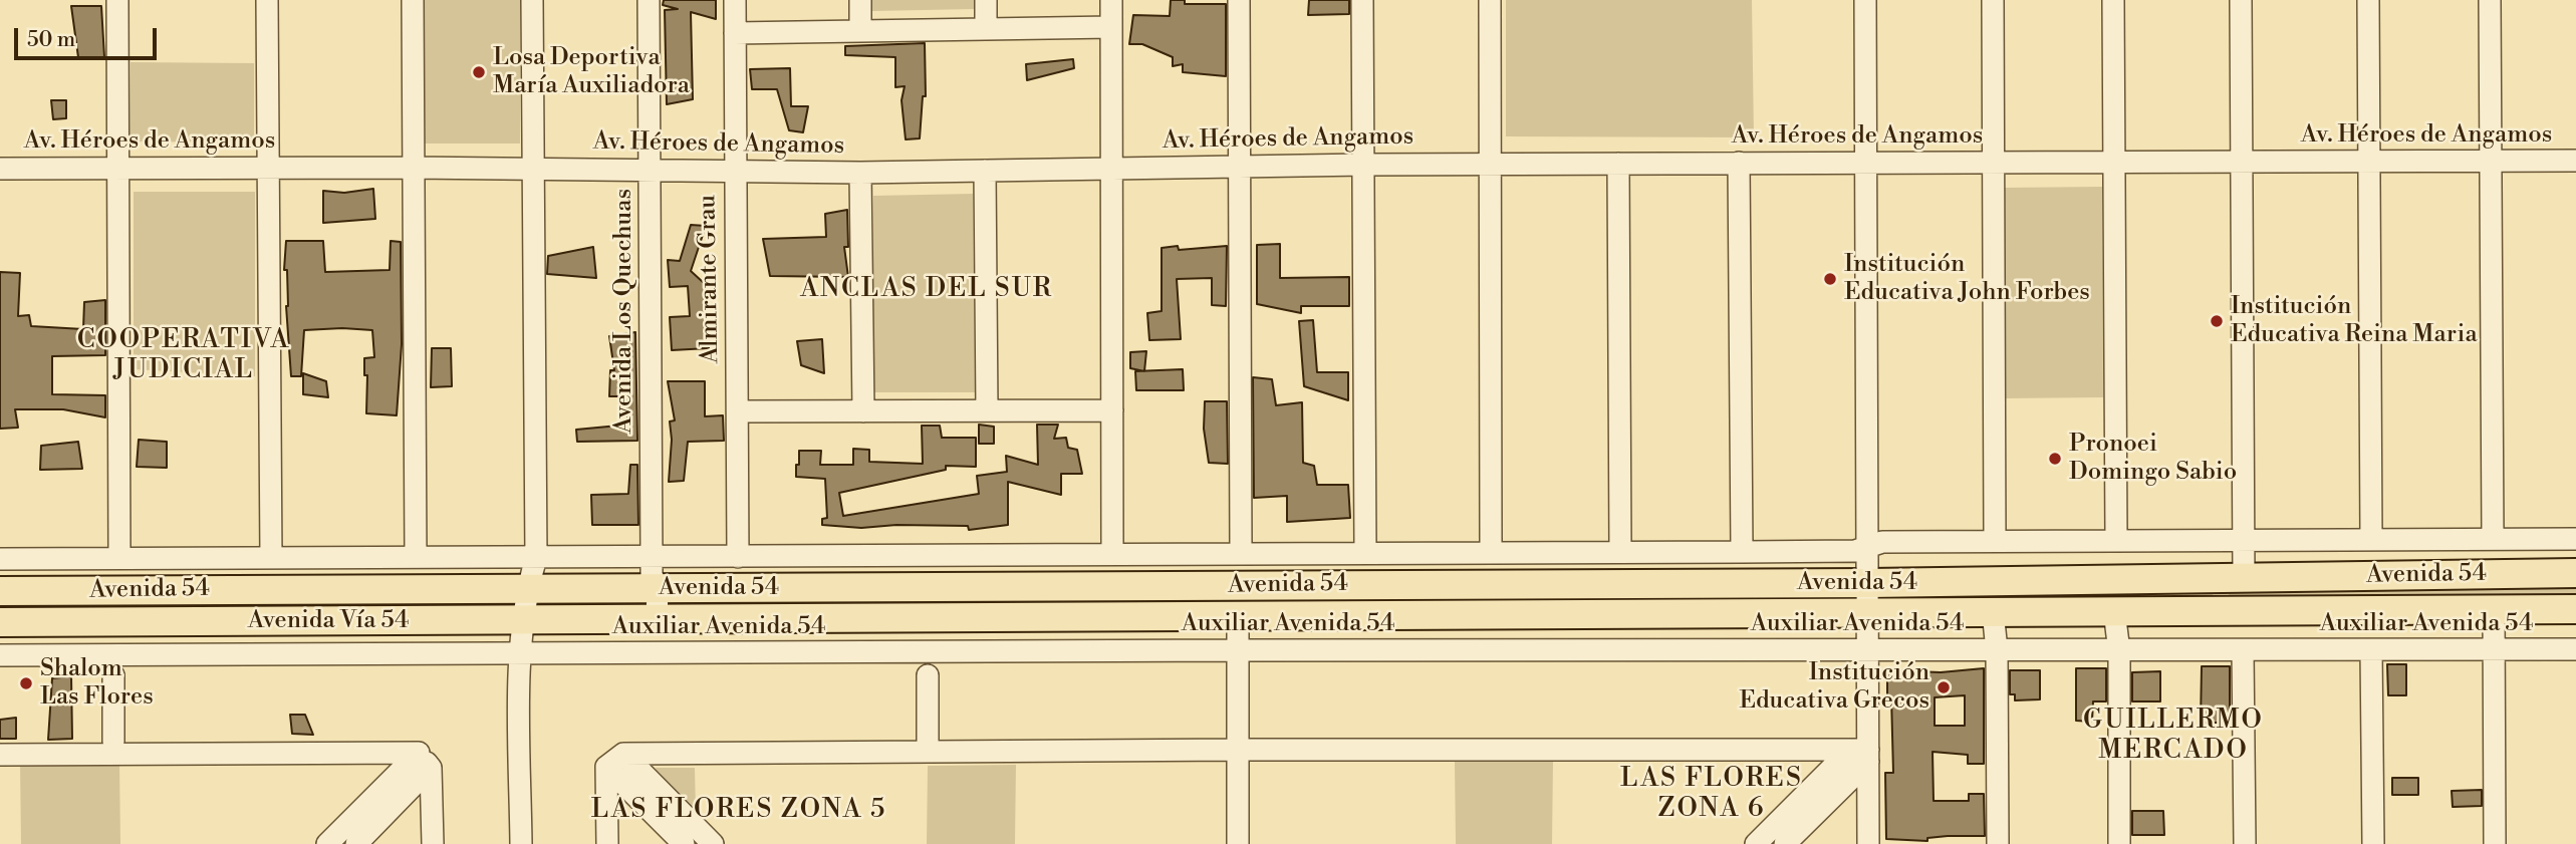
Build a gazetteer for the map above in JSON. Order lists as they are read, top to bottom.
{
  "streets": {
    "main road": ["Avenida 54", "Avenida Vía 54"],
    "street": [
      "Av. Héroes de Angamos",
      "Almirante Grau",
      "Avenida Los Quechuas",
      "Auxiliar Avenida 54"
    ]
  },
  "crossings": [
    ["Av. Héroes de Angamos", "Almirante Grau"],
    ["Av. Héroes de Angamos", "Avenida Los Quechuas"],
    ["Avenida Los Quechuas", "Avenida 54"],
    ["Avenida Los Quechuas", "Avenida Vía 54"],
    ["Avenida 54", "Avenida Vía 54"]
  ],
  "districts": [
    "ANCLAS DEL SUR",
    "COOPERATIVA JUDICIAL",
    "GUILLERMO MERCADO",
    "LAS FLORES ZONA 6",
    "LAS FLORES ZONA 5"
  ],
  "places": [
    "Losa Deportiva María Auxiliadora",
    "Institución Educativa John Forbes",
    "Institución Educativa Reina Maria",
    "Pronoei Domingo Sabio",
    "Shalom Las Flores",
    "Institución Educativa Grecos"
  ],
  "scale_bar": "50 m"
}
